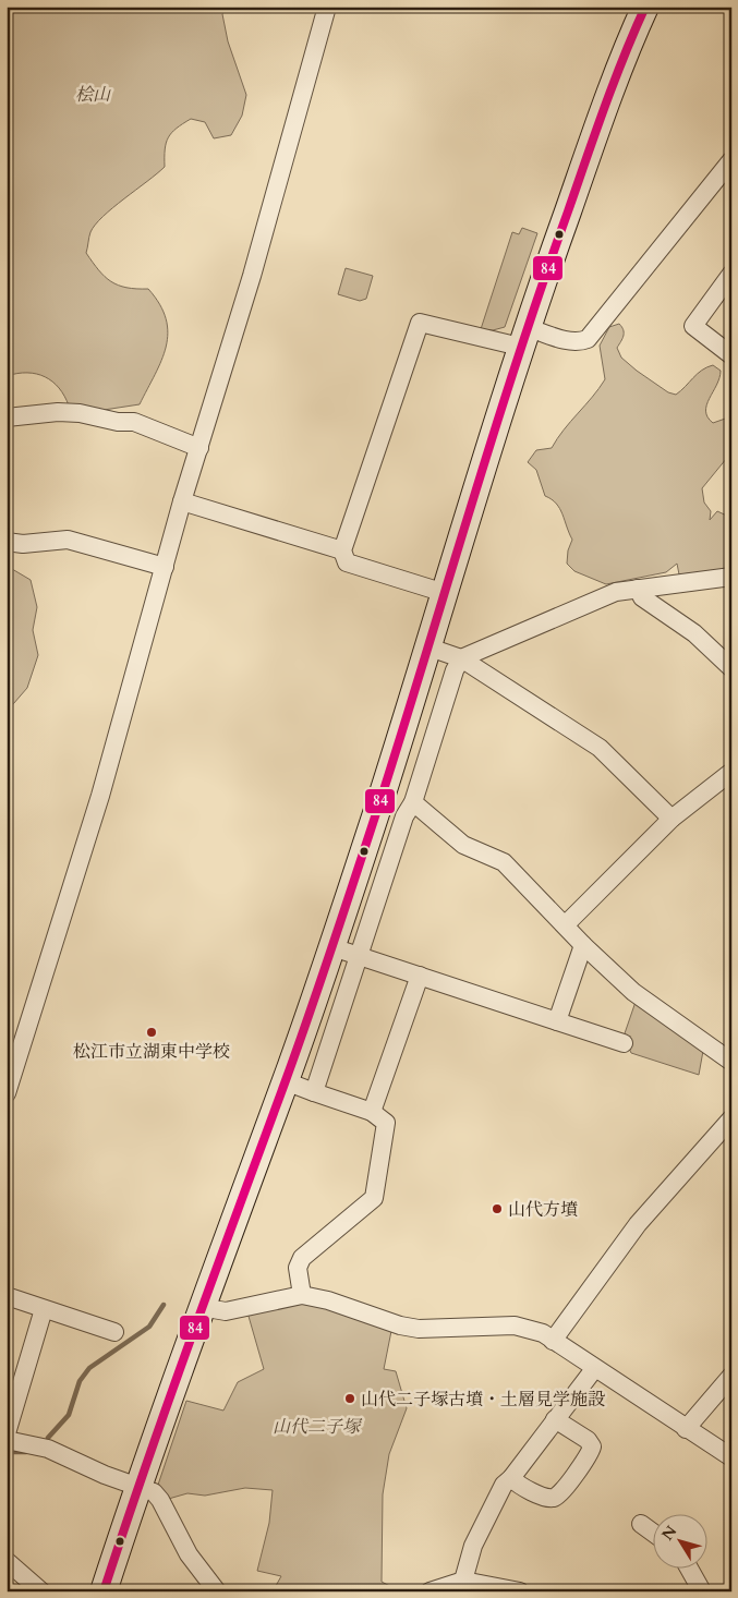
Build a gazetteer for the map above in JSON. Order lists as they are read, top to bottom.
{
  "parks": ["桧山", "山代二子塚"],
  "places": ["松江市立湖東中学校", "山代方墳", "山代二子塚古墳・土層見学施設"],
  "lines": ["transit line 84"],
  "north": "top left"
}
